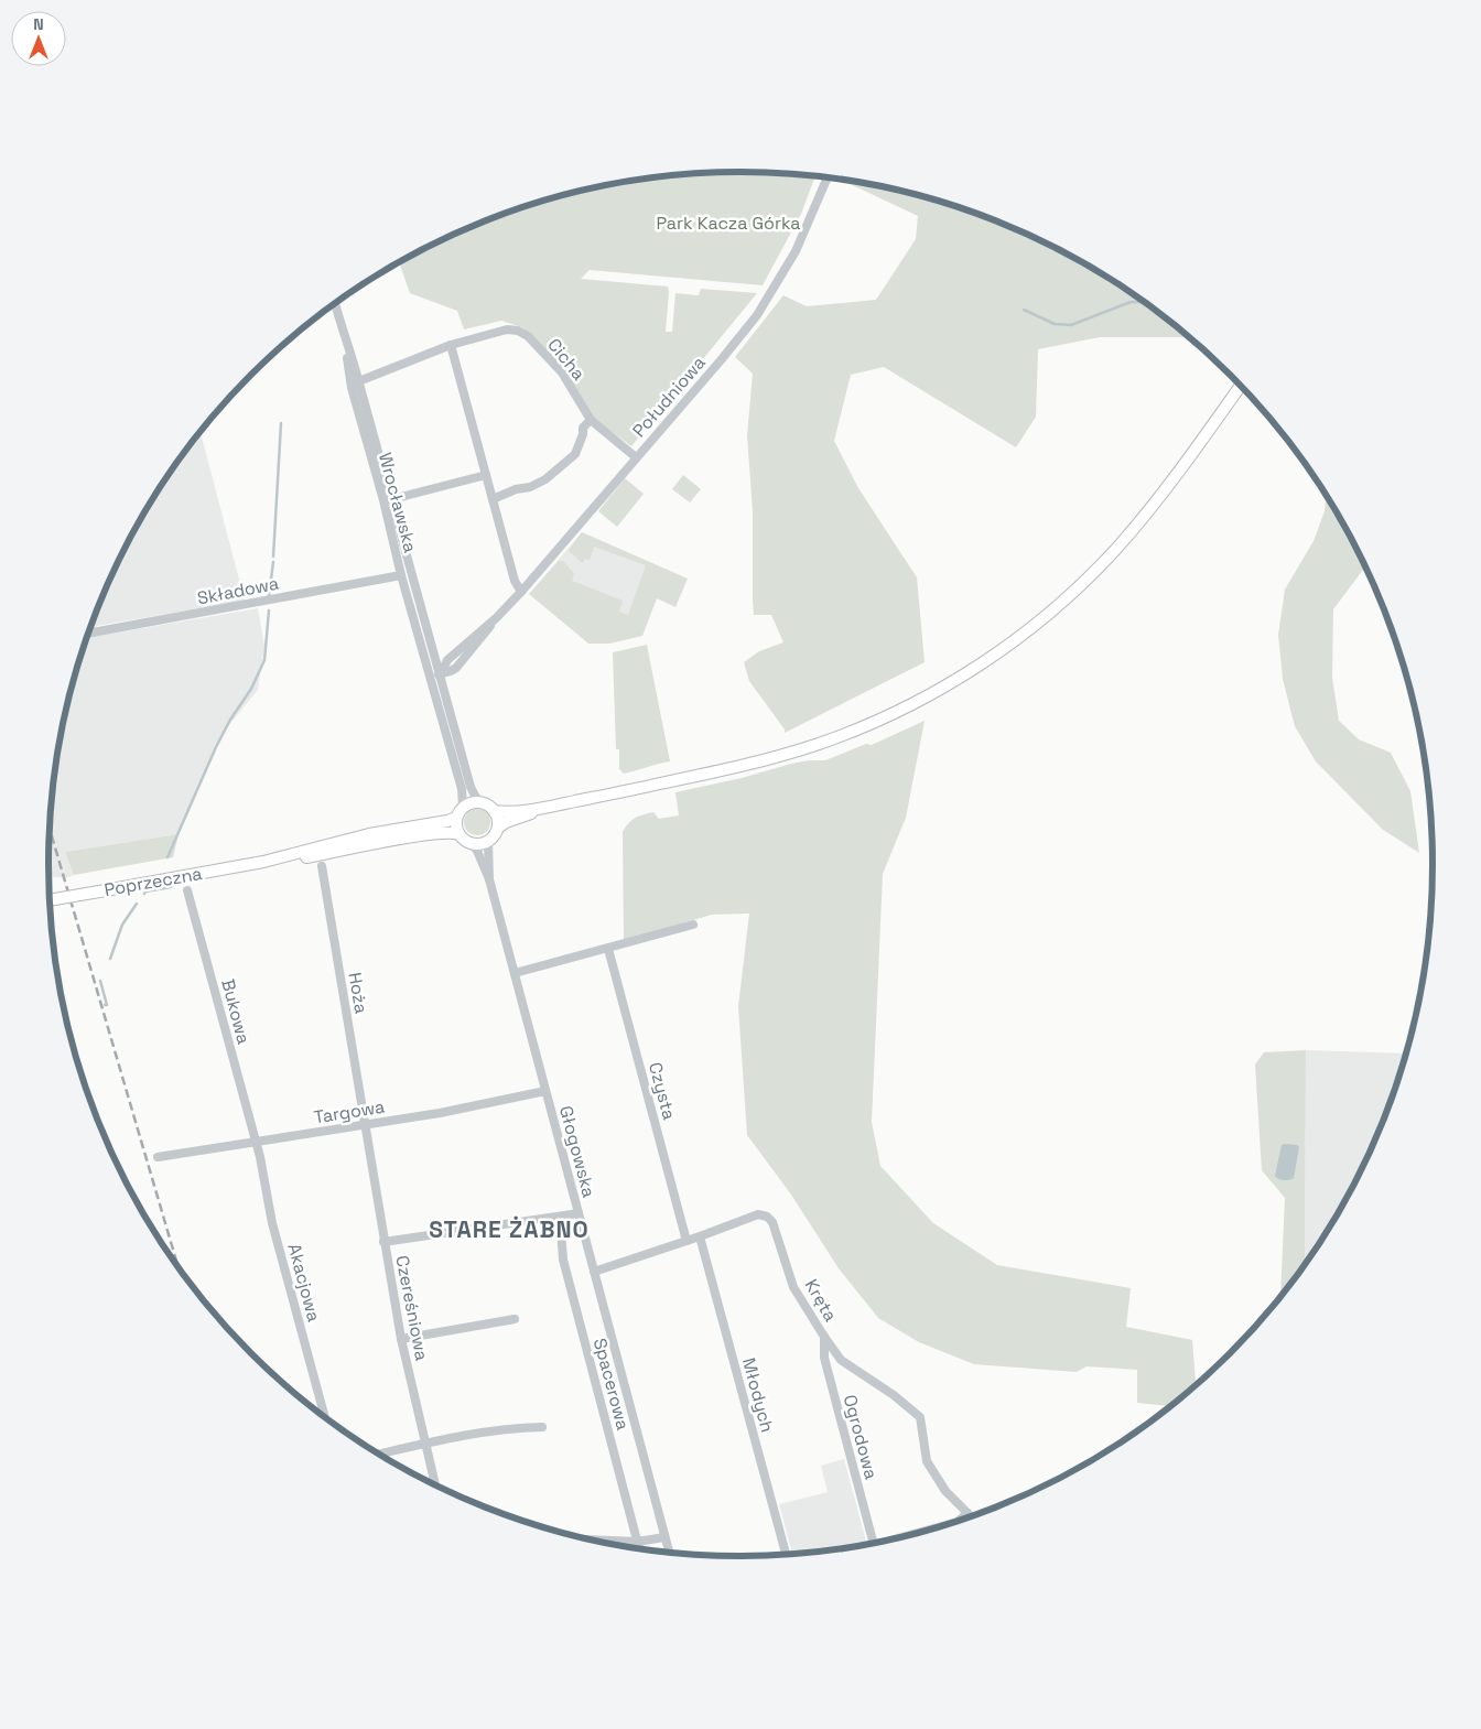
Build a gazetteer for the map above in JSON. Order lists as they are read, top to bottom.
{
  "streets": {
    "main road": ["Poprzeczna"],
    "street": [
      "Cicha",
      "Południowa",
      "Wrocławska",
      "Składowa",
      "Hoża",
      "Bukowa",
      "Czysta",
      "Targowa",
      "Głogowska",
      "Akacjowa",
      "Kręta",
      "Czereśniowa",
      "Spacerowa",
      "Młodych",
      "Ogrodowa"
    ]
  },
  "crossings": [
    ["Cicha", "Południowa"],
    ["Cicha", "Wrocławska"],
    ["Południowa", "Wrocławska"],
    ["Wrocławska", "Składowa"],
    ["Poprzeczna", "Głogowska"],
    ["Hoża", "Targowa"],
    ["Hoża", "Czereśniowa"],
    ["Bukowa", "Targowa"],
    ["Bukowa", "Akacjowa"],
    ["Czysta", "Kręta"],
    ["Targowa", "Głogowska"],
    ["Targowa", "Akacjowa"],
    ["Targowa", "Czereśniowa"],
    ["Głogowska", "Kręta"],
    ["Kręta", "Młodych"],
    ["Kręta", "Ogrodowa"]
  ],
  "districts": ["STARE ŻABNO"],
  "parks": ["Park Kacza Górka"],
  "north": "top"
}
